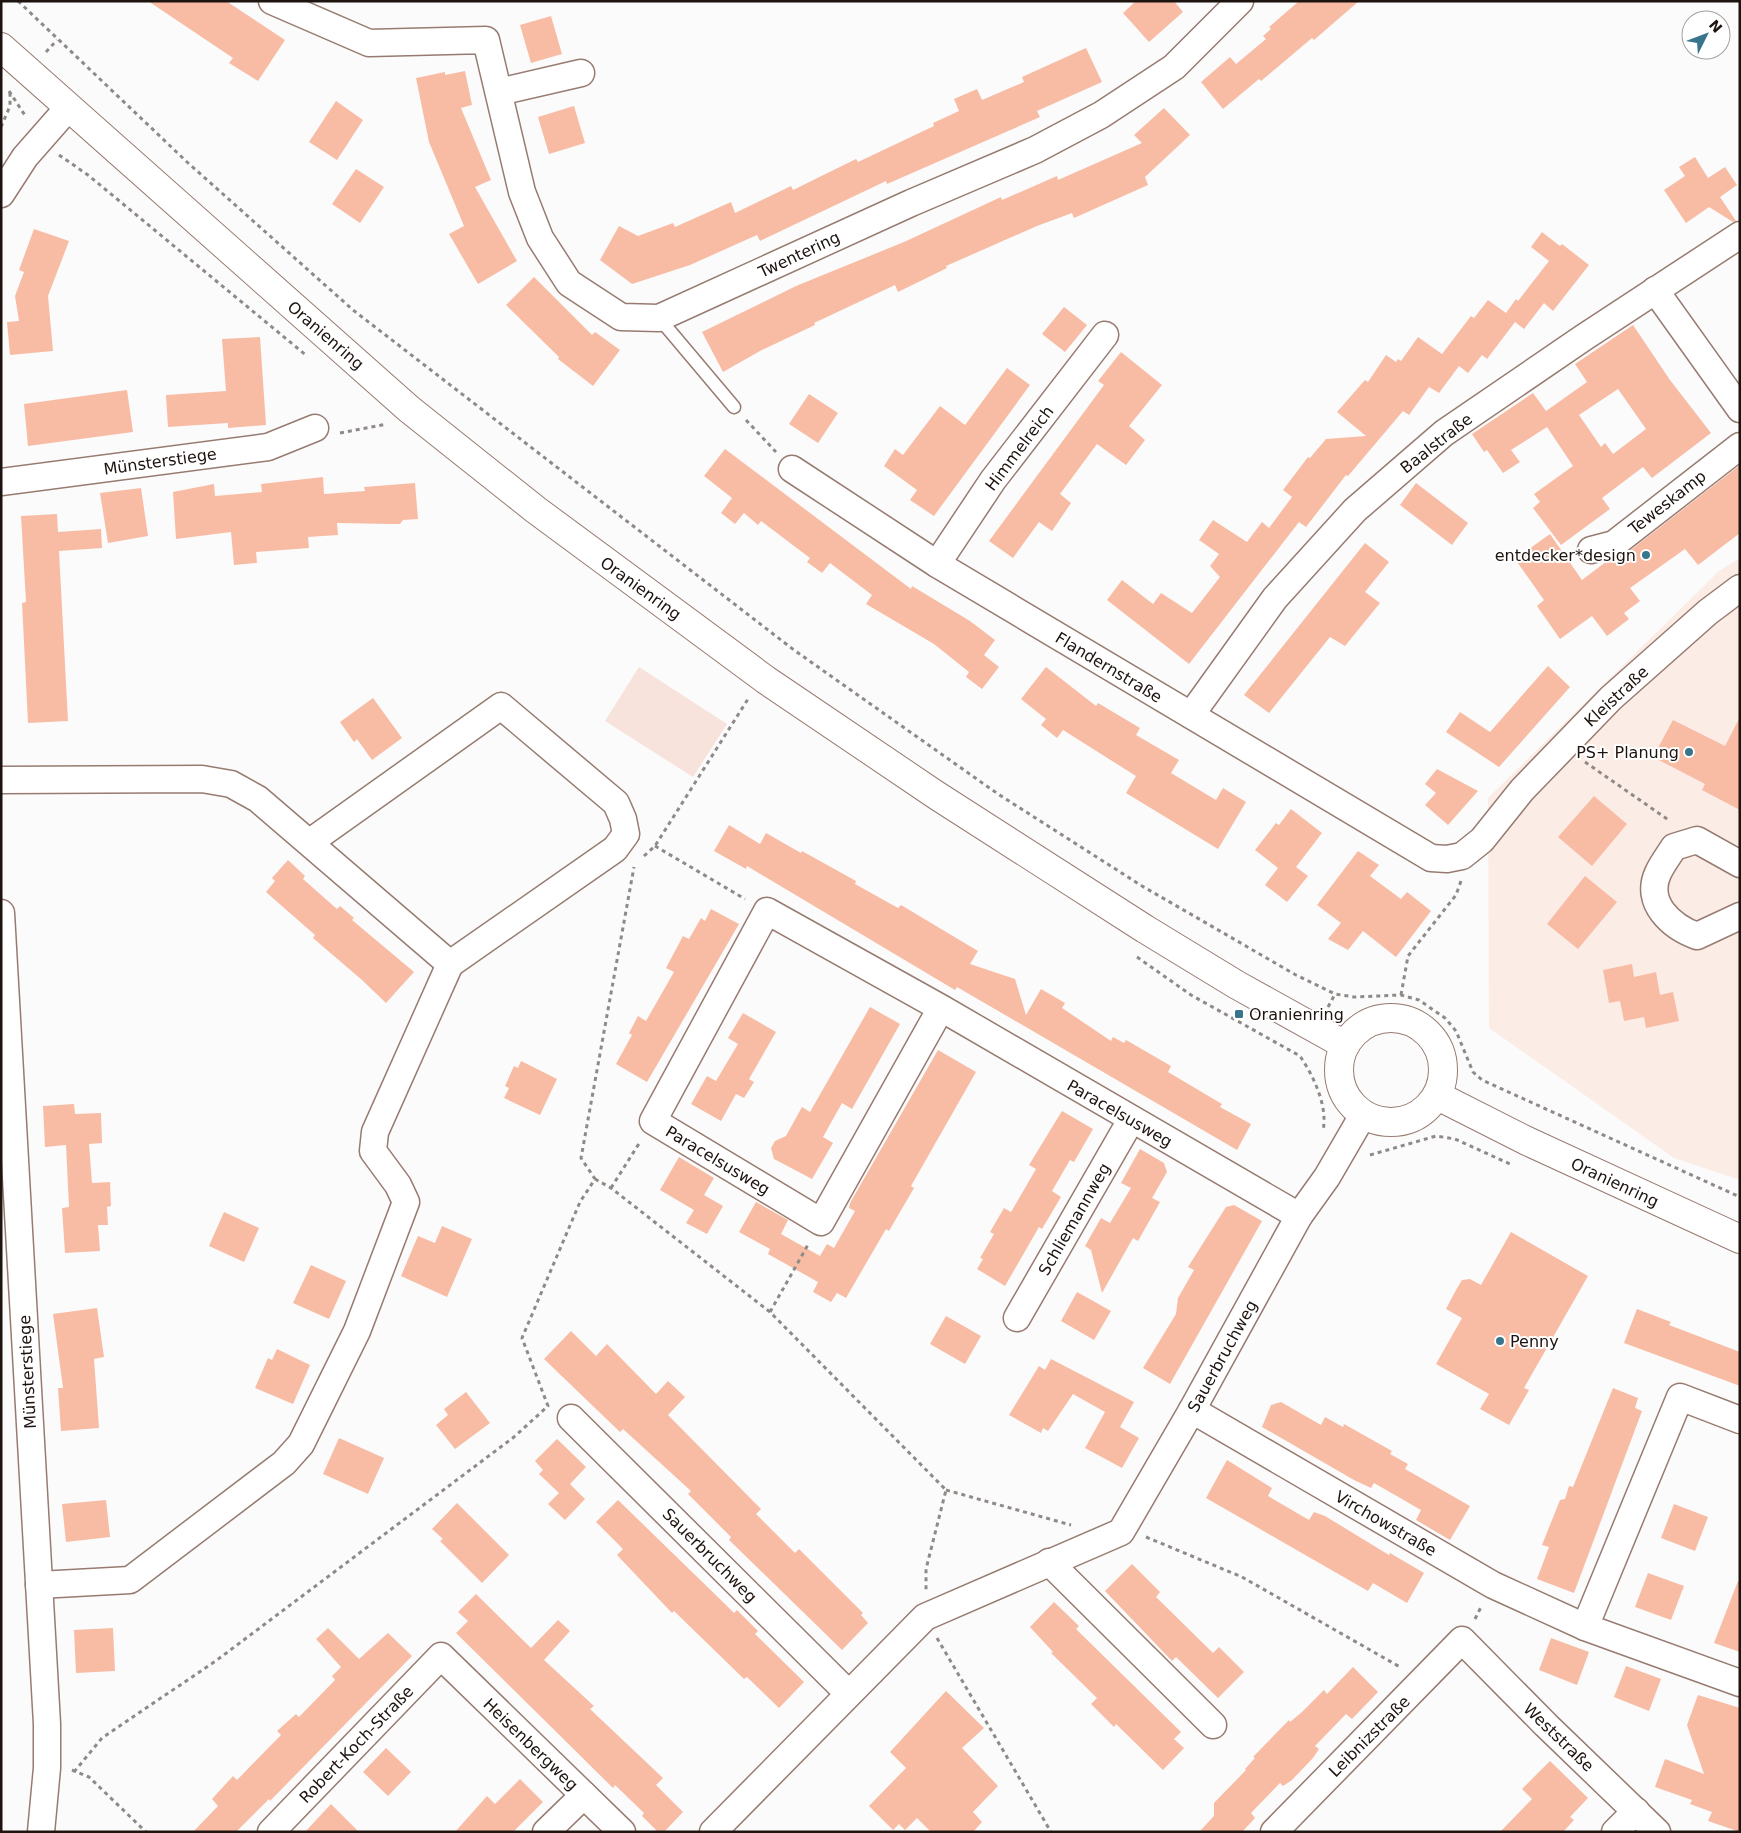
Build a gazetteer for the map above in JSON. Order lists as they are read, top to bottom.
{
  "streets": {
    "street": [
      "Twentering",
      "Oranienring",
      "Baalstraße",
      "Himmelreich",
      "Münsterstiege",
      "Teweskamp",
      "Flandernstraße",
      "Kleistraße",
      "Paracelsusweg",
      "Schliemannweg",
      "Sauerbruchweg",
      "Virchowstraße",
      "Leibnizstraße",
      "Weststraße",
      "Robert-Koch-Straße",
      "Heisenbergweg"
    ]
  },
  "crossings": [
    ["Oranienring", "Sauerbruchweg"],
    ["Baalstraße", "Flandernstraße"],
    ["Himmelreich", "Flandernstraße"],
    ["Flandernstraße", "Kleistraße"],
    ["Paracelsusweg", "Schliemannweg"],
    ["Paracelsusweg", "Sauerbruchweg"],
    ["Sauerbruchweg", "Virchowstraße"],
    ["Leibnizstraße", "Weststraße"],
    ["Robert-Koch-Straße", "Heisenbergweg"]
  ],
  "places": {
    "other": ["entdecker*design", "PS+ Planung", "Penny"],
    "transit": ["Oranienring"]
  },
  "north": "top right"
}
